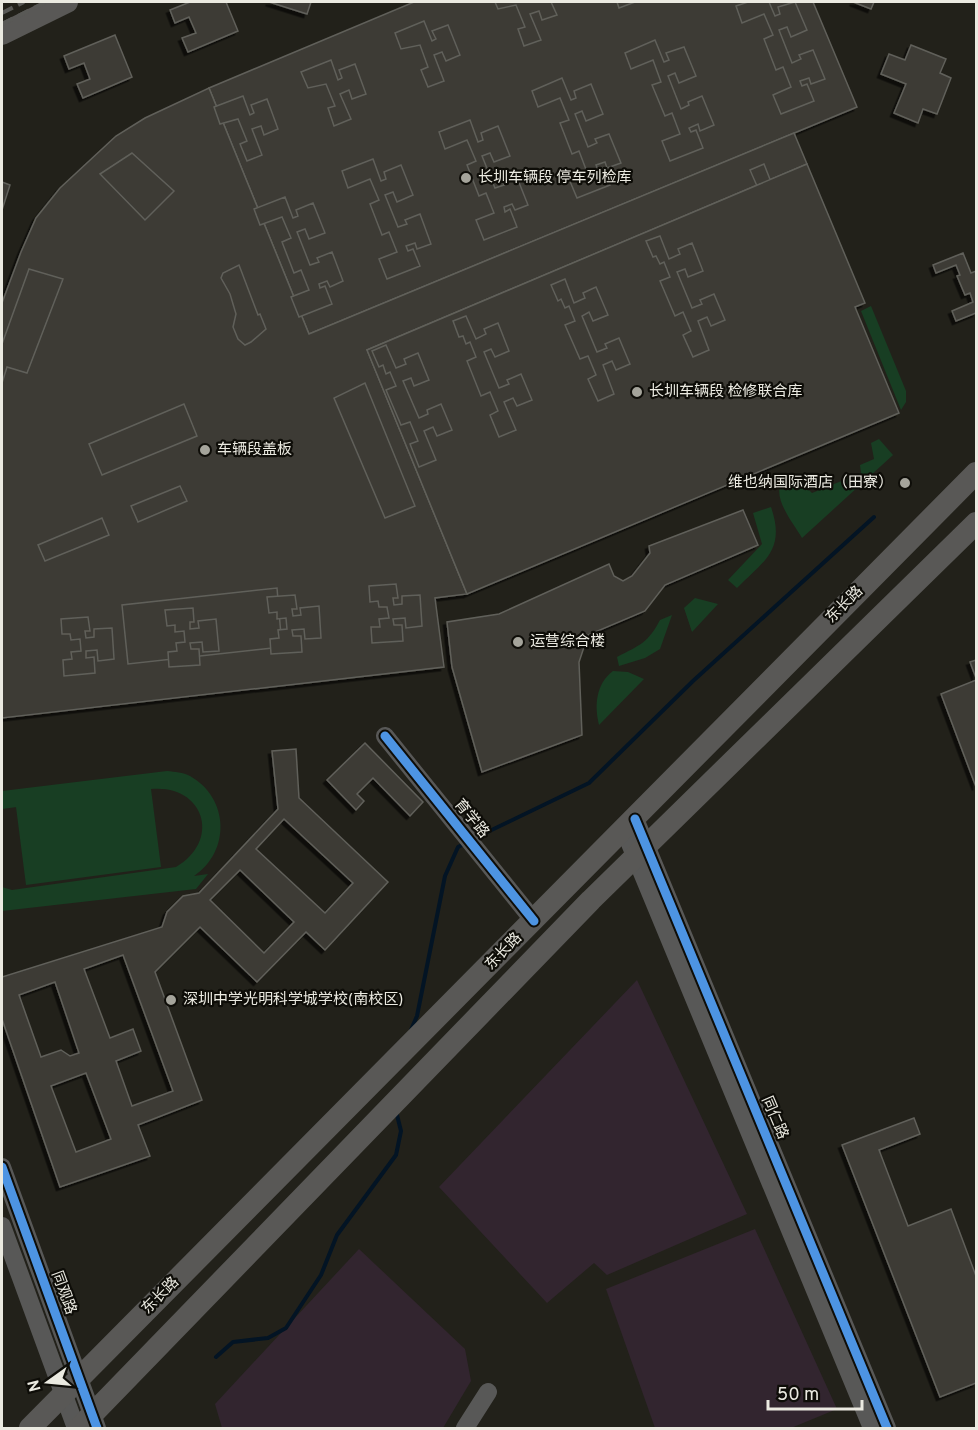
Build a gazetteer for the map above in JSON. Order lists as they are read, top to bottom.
{
  "streets": {
    "main road": ["东长路"],
    "street": ["育学路", "同仁路", "同观路"]
  },
  "crossings": [
    ["东长路", "育学路"],
    ["东长路", "同仁路"],
    ["东长路", "同观路"]
  ],
  "places": [
    "长圳车辆段 停车列检库",
    "长圳车辆段 检修联合库",
    "车辆段盖板",
    "维也纳国际酒店（田寮）",
    "运营综合楼",
    "深圳中学光明科学城学校(南校区)"
  ],
  "scale_bar": "50 m",
  "north": "left"
}
